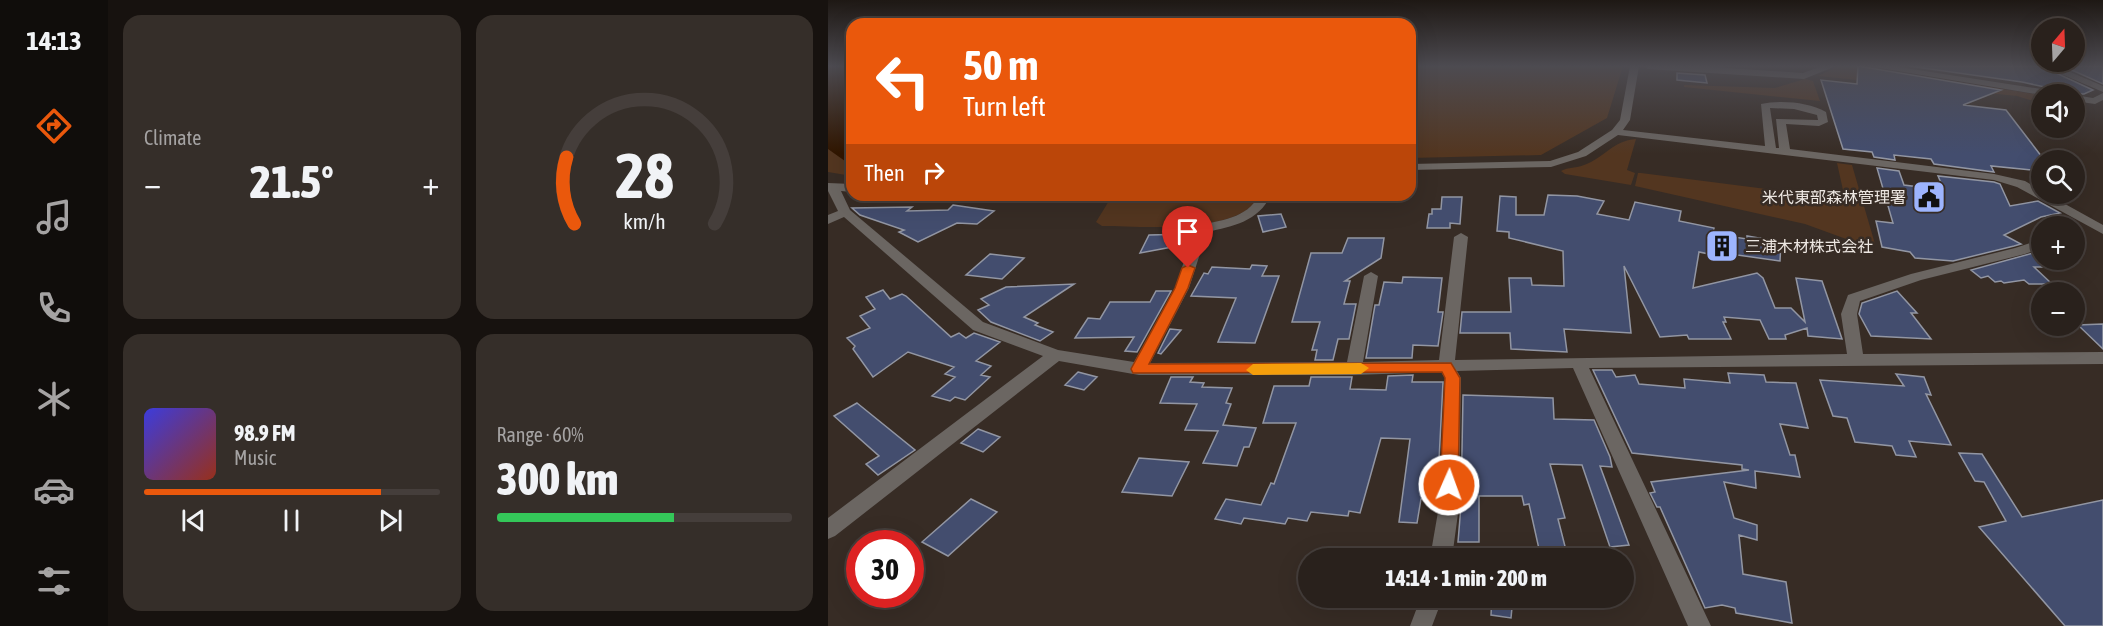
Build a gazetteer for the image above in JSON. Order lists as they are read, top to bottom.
{
  "places": {
    "public building": ["米代東部森林管理署"],
    "building": ["三浦木材株式会社"]
  },
  "north": "top",
  "page": {
    "tabs": "14:13",
    "tile": [
      "Climate",
      ["Range · 60%", "300 km"]
    ],
    "map_buttons": ["+", "−"],
    "turn": ["50 m", "Turn left"],
    "then": "Then",
    "heat": ["−", "21.5°", "+"],
    "song": ["98.9 FM", "Music"],
    "limit": "30",
    "trip": "14:14 · 1 min · 200 m",
    "gauge": ["28", "km/h"]
  }
}
